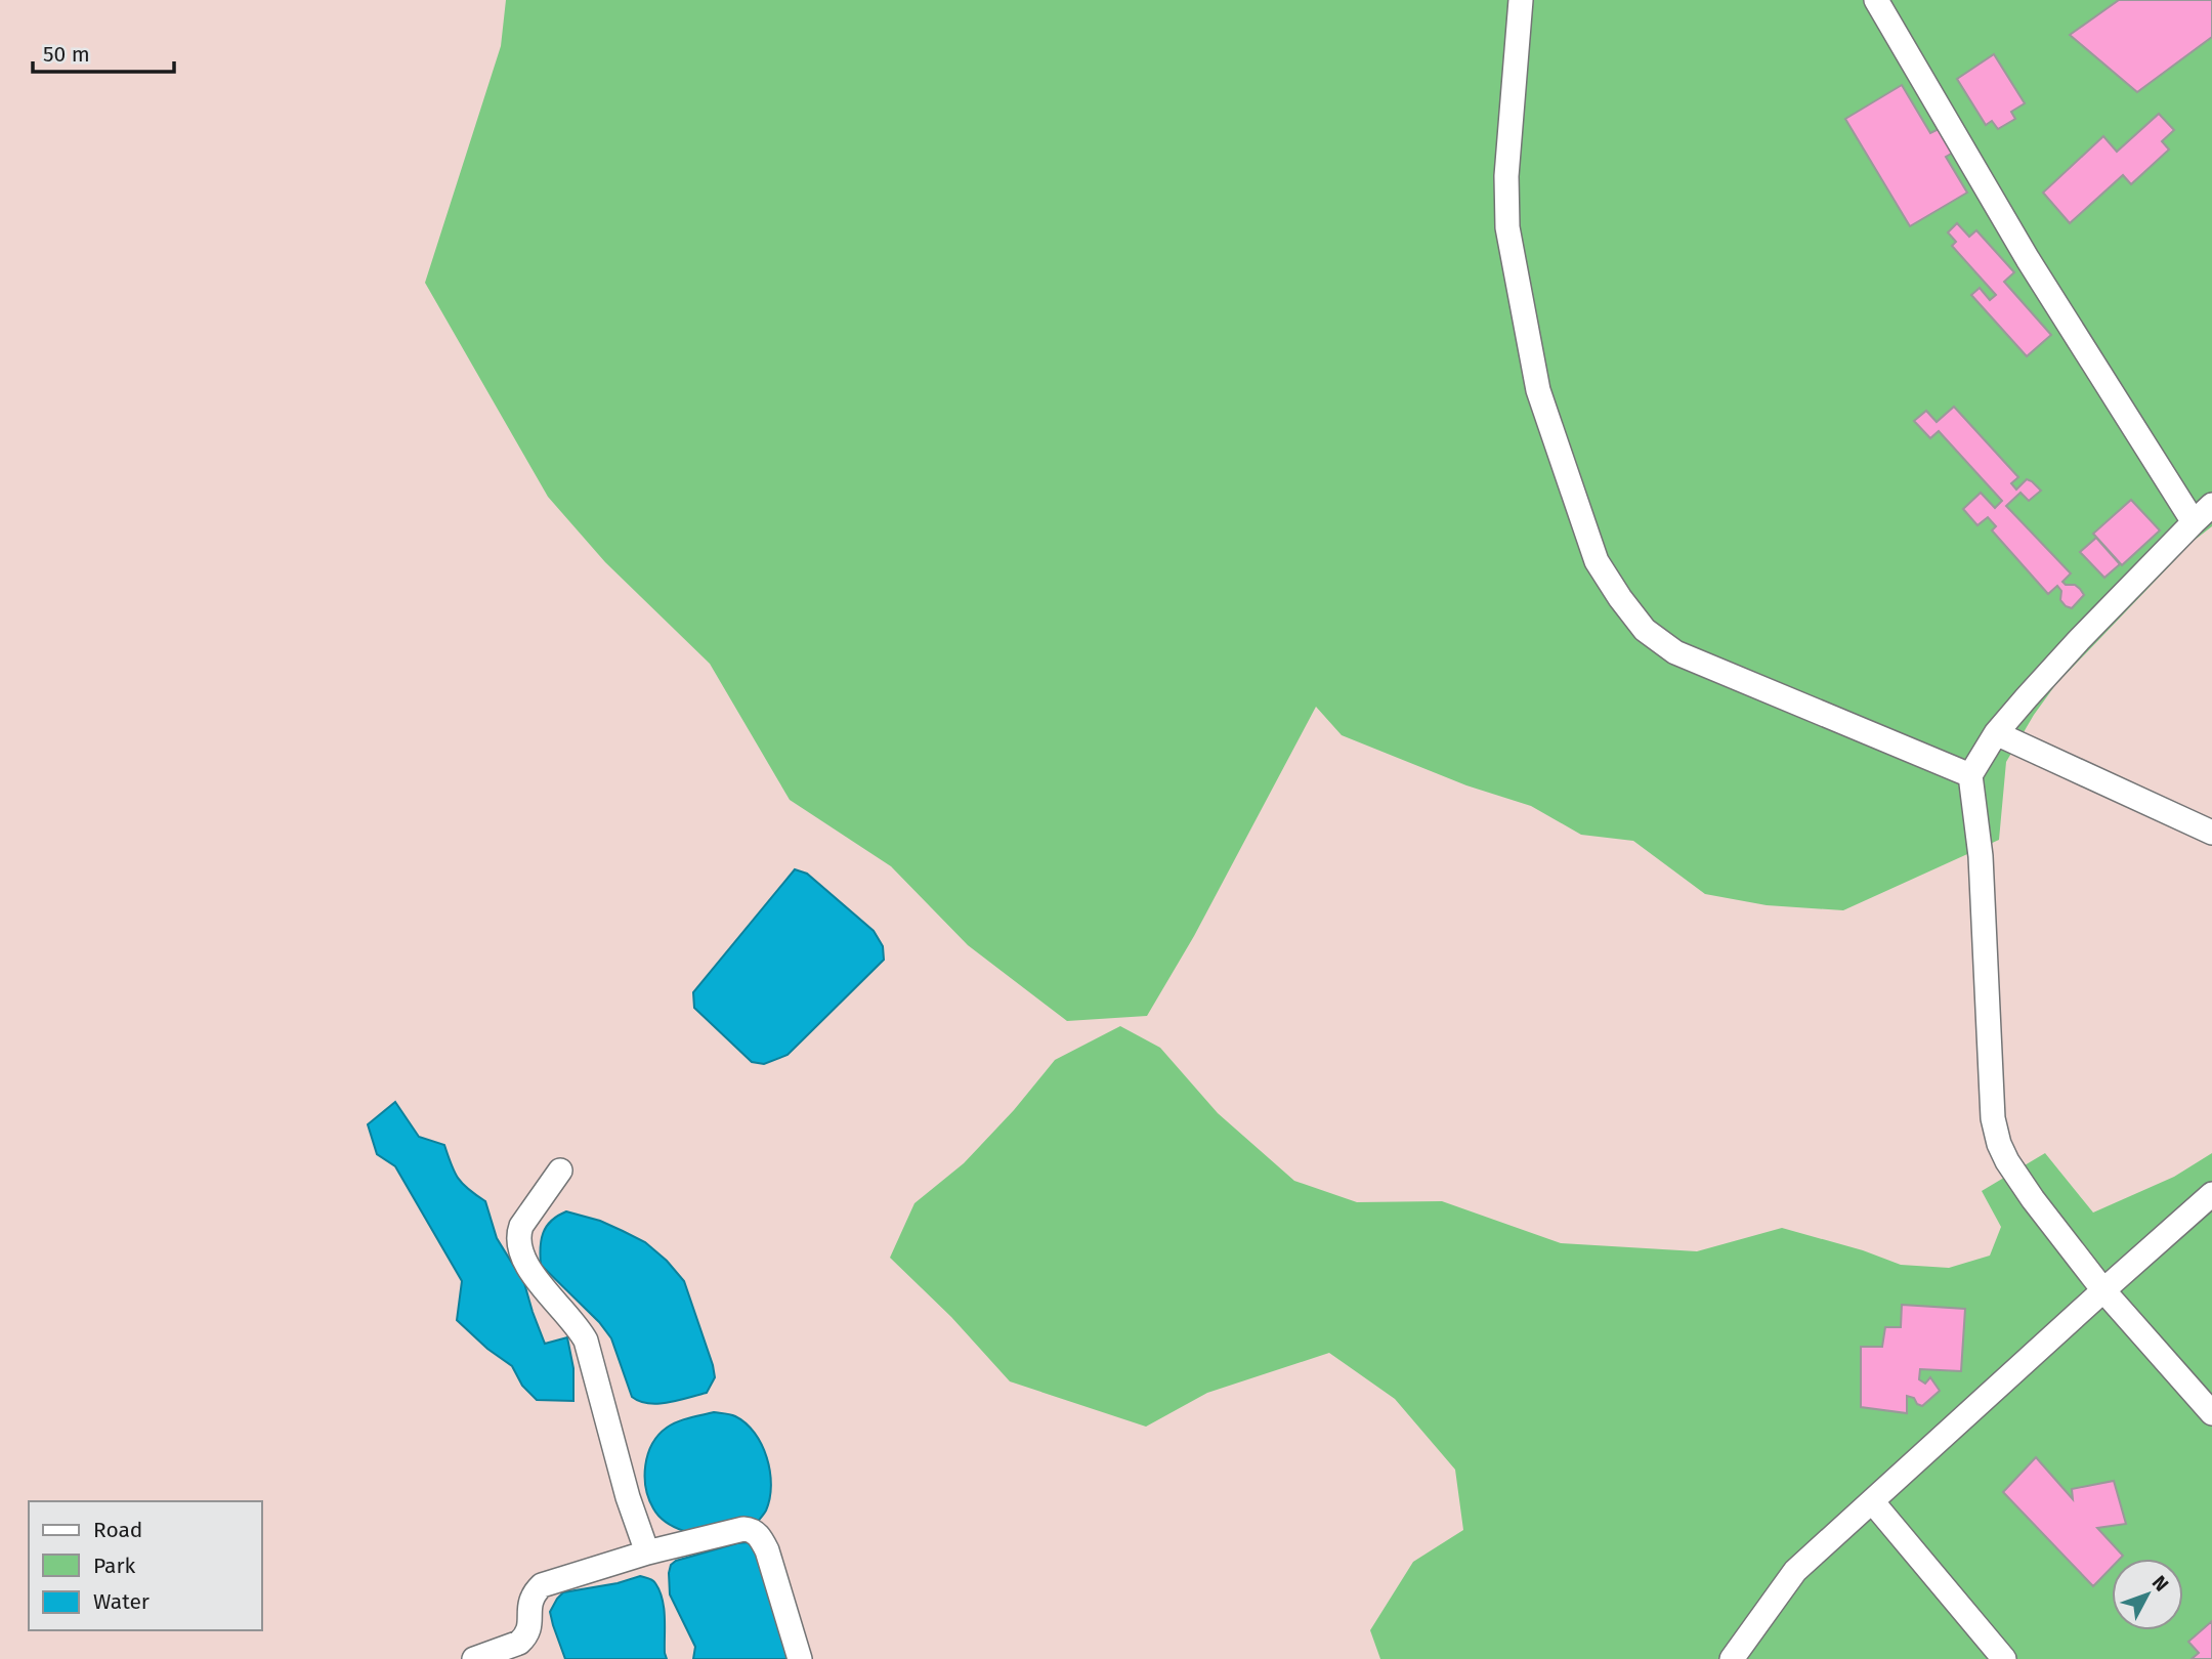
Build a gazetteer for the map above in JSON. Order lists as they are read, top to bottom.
{
  "legend": ["Road", "Park", "Water"],
  "scale_bar": "50 m",
  "north": "top right"
}
